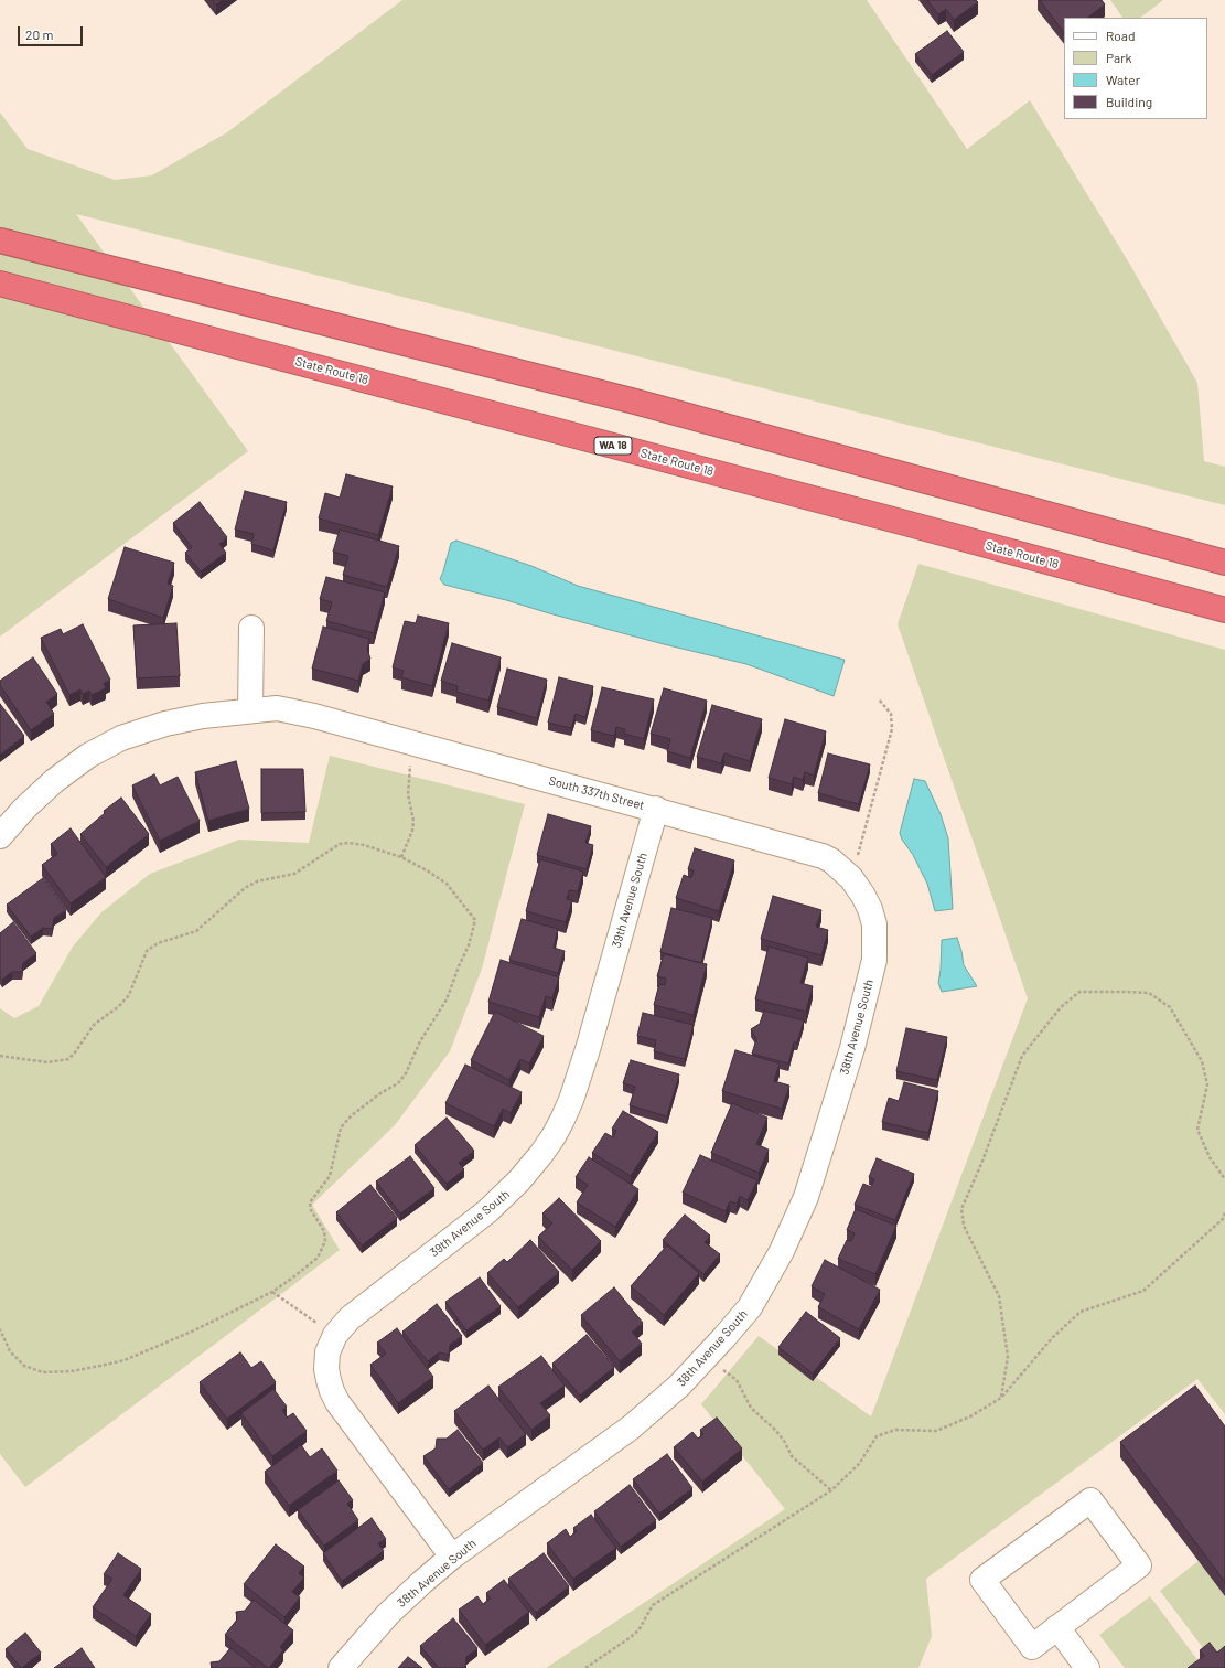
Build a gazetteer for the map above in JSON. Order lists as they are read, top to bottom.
{
  "streets": {
    "highway": ["State Route 18", "WA 18"],
    "street": ["South 337th Street", "39th Avenue South", "38th Avenue South"]
  },
  "crossings": [
    ["South 337th Street", "39th Avenue South"],
    ["South 337th Street", "38th Avenue South"],
    ["39th Avenue South", "38th Avenue South"]
  ],
  "legend": [
    "Road",
    "Park",
    "Water",
    "Building"
  ],
  "scale_bar": "20 m"
}
